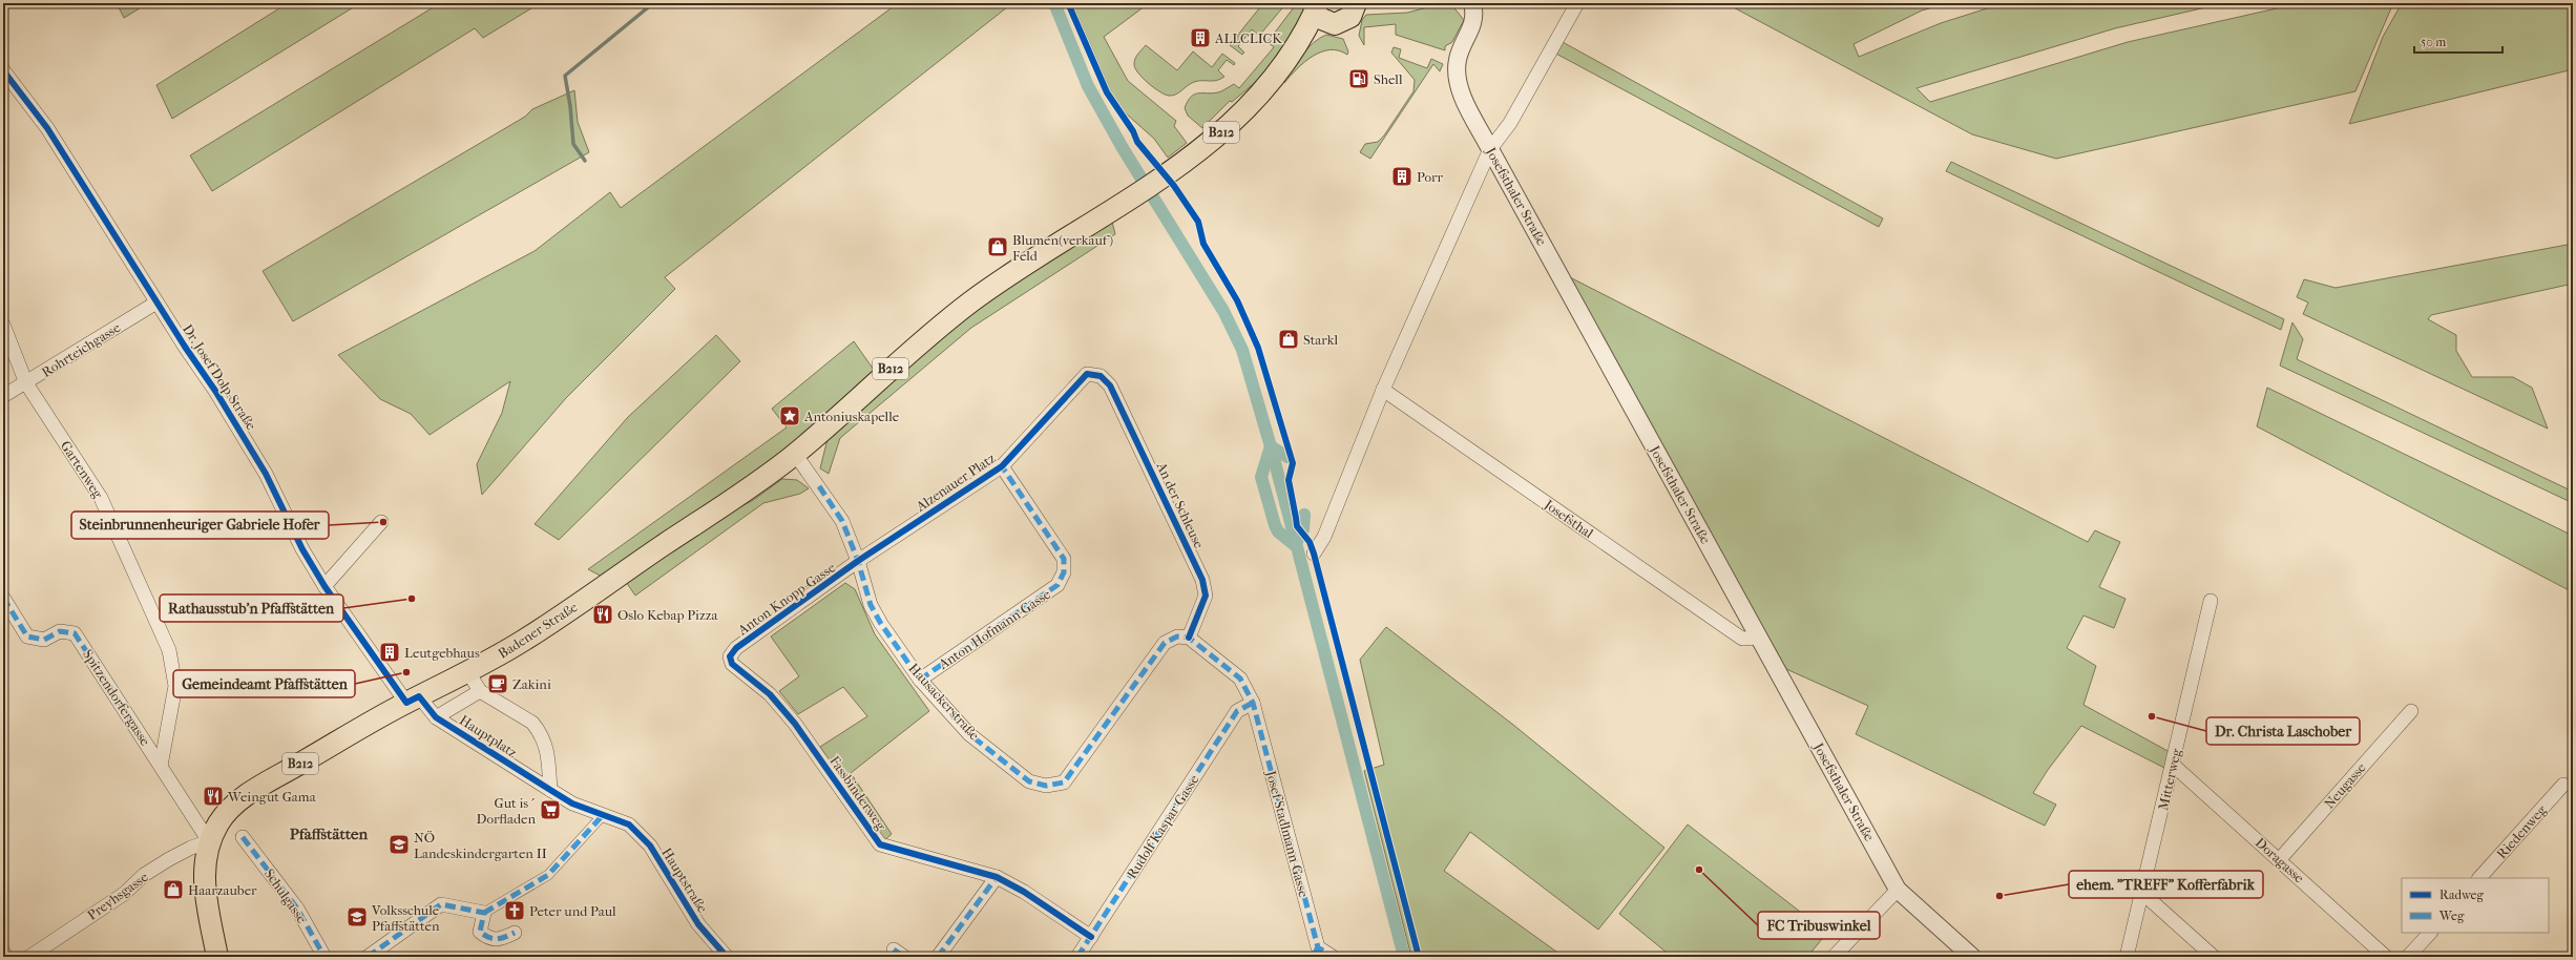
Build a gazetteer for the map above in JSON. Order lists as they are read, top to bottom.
{
  "streets": {
    "main road": ["B212", "Badener Straße"],
    "street": [
      "Josefsthaler Straße",
      "Rohrteichgasse",
      "Dr. Josef Dolp-Straße",
      "Gartenweg",
      "Alzenauer Platz",
      "An der Schleuse",
      "Josefsthal",
      "Anton Knopp-Gasse",
      "Anton Hofmann-Gasse",
      "Spitzendorfergasse",
      "Hausackerstraße",
      "Hauptplatz",
      "Mitterweg",
      "Neugasse",
      "Fassbinderweg",
      "Rudolf Kaspar-Gasse",
      "Riedenweg",
      "Josef Stadlmann-Gasse",
      "Doragasse",
      "Hauptstraße",
      "Preyhsgasse",
      "Schulgasse"
    ]
  },
  "crossings": [
    ["B212", "Badener Straße"],
    ["B212", "Hausackerstraße"],
    ["Josefsthaler Straße", "Josefsthal"],
    ["Rohrteichgasse", "Dr. Josef Dolp-Straße"],
    ["Rohrteichgasse", "Gartenweg"],
    ["Dr. Josef Dolp-Straße", "Badener Straße"],
    ["Dr. Josef Dolp-Straße", "Hauptplatz"],
    ["Gartenweg", "Spitzendorfergasse"],
    ["Alzenauer Platz", "An der Schleuse"],
    ["Alzenauer Platz", "Anton Knopp-Gasse"],
    ["Alzenauer Platz", "Anton Hofmann-Gasse"],
    ["Alzenauer Platz", "Hausackerstraße"],
    ["An der Schleuse", "Hausackerstraße"],
    ["Anton Knopp-Gasse", "Hausackerstraße"],
    ["Anton Knopp-Gasse", "Fassbinderweg"],
    ["Anton Hofmann-Gasse", "Hausackerstraße"],
    ["Badener Straße", "Spitzendorfergasse"],
    ["Badener Straße", "Hausackerstraße"],
    ["Badener Straße", "Hauptplatz"],
    ["Badener Straße", "Preyhsgasse"],
    ["Spitzendorfergasse", "Preyhsgasse"],
    ["Hauptplatz", "Hauptstraße"],
    ["Mitterweg", "Doragasse"],
    ["Neugasse", "Doragasse"],
    ["Fassbinderweg", "Rudolf Kaspar-Gasse"],
    ["Rudolf Kaspar-Gasse", "Josef Stadlmann-Gasse"]
  ],
  "districts": ["Pfaffstätten"],
  "places": {
    "building": ["ALLCLICK", "Porr", "Leutgebhaus"],
    "fuel station": ["Shell"],
    "shop": ["Blumen(verkauf) Feld", "Starkl", "Haarzauber"],
    "place": ["Antoniuskapelle"],
    "other": [
      "Steinbrunnenheuriger Gabriele Hofer",
      "Rathausstub'n Pfaffstätten",
      "Gemeindeamt Pfaffstätten",
      "Dr. Christa Laschober",
      "FC Tribuswinkel",
      "ehem. \"TREFF\" Kofferfabrik"
    ],
    "restaurant": ["Oslo Kebap Pizza", "Weingut Gama"],
    "cafe": ["Zakini"],
    "supermarket": ["Gut is´ Dorfladen"],
    "school or university": ["NÖ Landeskindergarten II", "Volksschule Pfaffstätten"],
    "church": ["Peter und Paul"]
  },
  "legend": ["Radweg", "Weg"],
  "scale_bar": "50 m"
}
